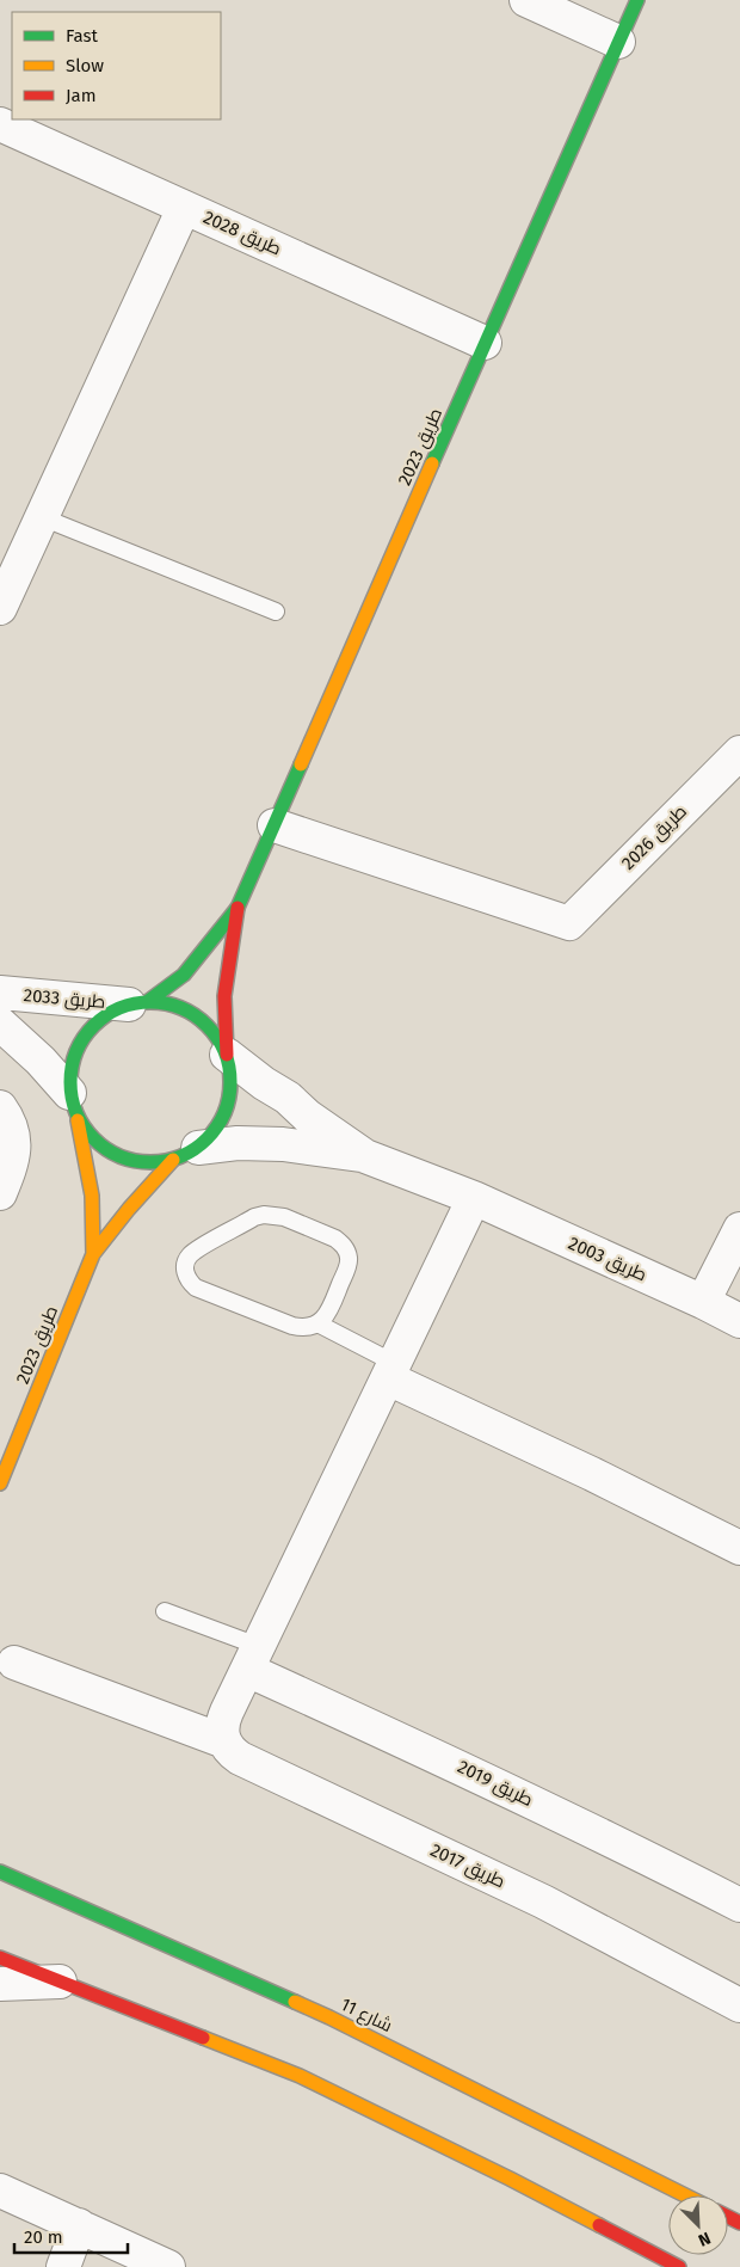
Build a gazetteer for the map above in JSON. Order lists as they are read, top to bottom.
{
  "streets": {
    "street": [
      "طريق 2028",
      "طريق 2023",
      "طريق 2026",
      "طريق 2033",
      "طريق 2003",
      "طريق 2019",
      "طريق 2017",
      "شارع 11"
    ]
  },
  "crossings": [
    ["طريق 2028", "طريق 2023"],
    ["طريق 2023", "طريق 2026"],
    ["طريق 2023", "طريق 2033"]
  ],
  "legend": ["Fast", "Slow", "Jam"],
  "scale_bar": "20 m",
  "north": "bottom right"
}
